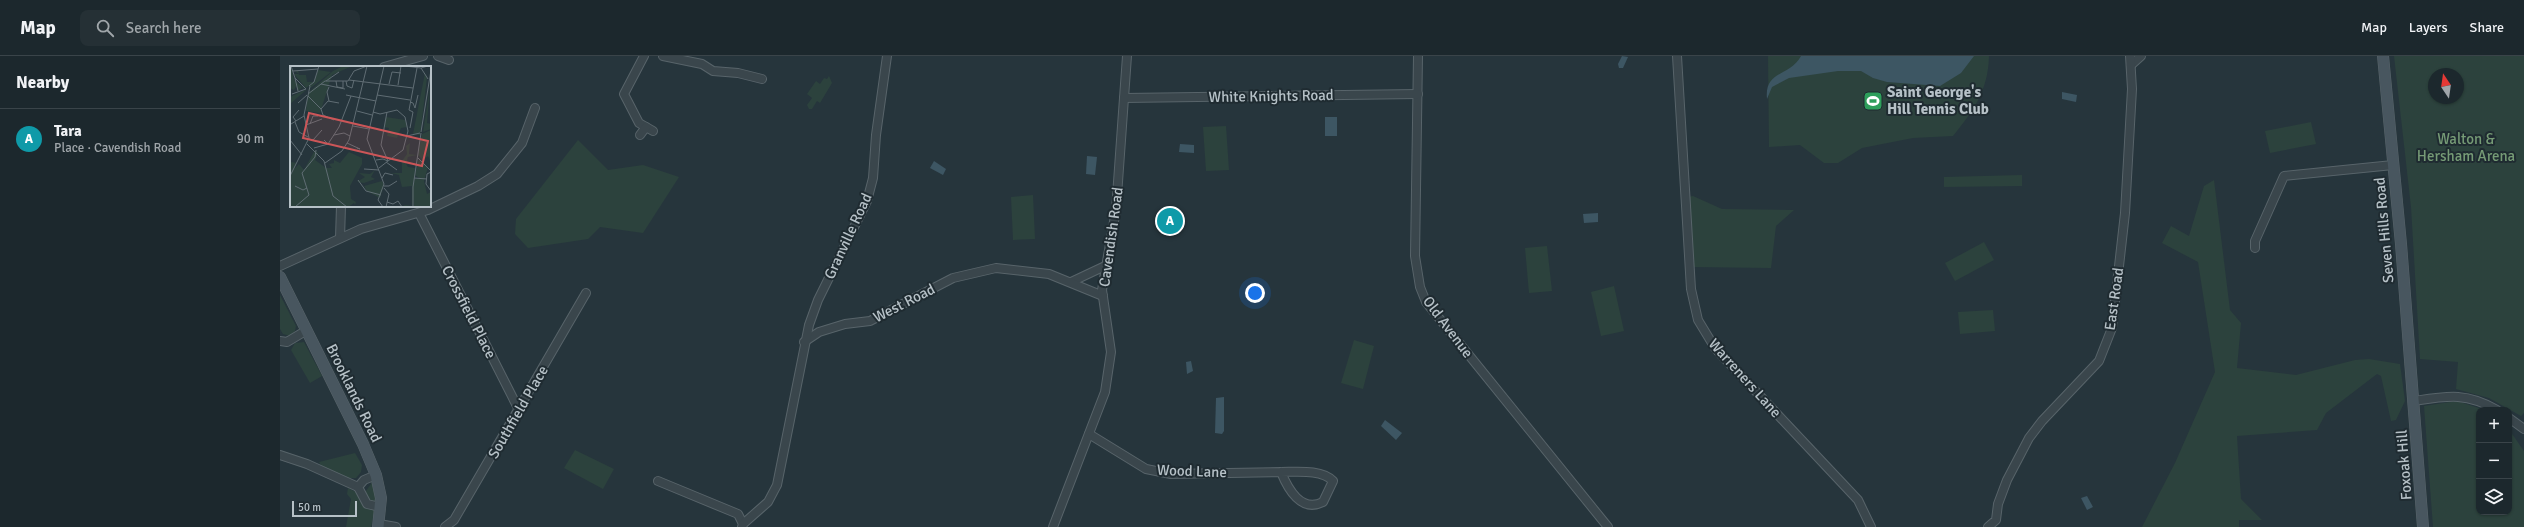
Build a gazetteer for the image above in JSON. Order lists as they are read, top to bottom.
{
  "streets": {
    "main road": ["Seven Hills Road", "Brooklands Road", "Foxoak Hill"],
    "street": [
      "White Knights Road",
      "Granville Road",
      "Cavendish Road",
      "East Road",
      "West Road",
      "Crossfield Place",
      "Old Avenue",
      "Warreners Lane",
      "Southfield Place",
      "Wood Lane"
    ]
  },
  "crossings": [
    ["White Knights Road", "Cavendish Road"],
    ["White Knights Road", "Old Avenue"],
    ["Seven Hills Road", "Foxoak Hill"],
    ["Granville Road", "West Road"],
    ["Cavendish Road", "West Road"],
    ["Cavendish Road", "Wood Lane"],
    ["Crossfield Place", "Southfield Place"]
  ],
  "parks": ["Walton & Hersham Arena"],
  "places": {
    "sports": ["Saint George's Hill Tennis Club"]
  },
  "scale_bar": "50 m",
  "north": "top",
  "page": {
    "header": "Map",
    "search": "Search here",
    "nav": ["Map", "Layers", "Share"],
    "heading": "Nearby",
    "list": [
      {
        "mark": "A",
        "name": "Tara",
        "note": "Place · Cavendish Road",
        "value": "90 m"
      }
    ],
    "pins": "A",
    "map_buttons": ["+", "−"],
    "scale": "50 m"
  }
}
